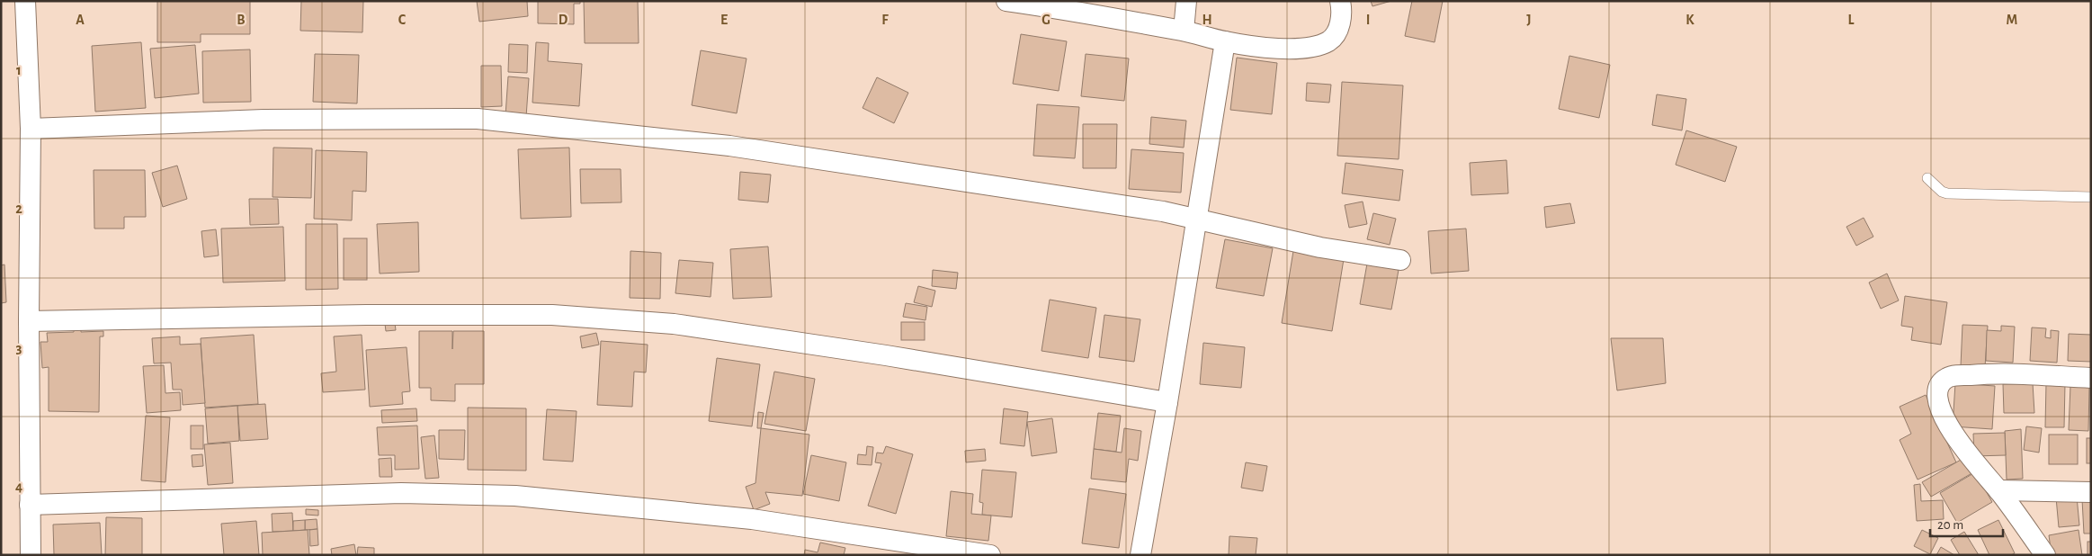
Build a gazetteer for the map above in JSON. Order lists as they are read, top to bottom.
{
  "scale_bar": "20 m",
  "grid": {
    "columns": [
      "A",
      "B",
      "C",
      "D",
      "E",
      "F",
      "G",
      "H",
      "I",
      "J",
      "K",
      "L",
      "M"
    ],
    "rows": [
      "1",
      "2",
      "3",
      "4"
    ]
  }
}
